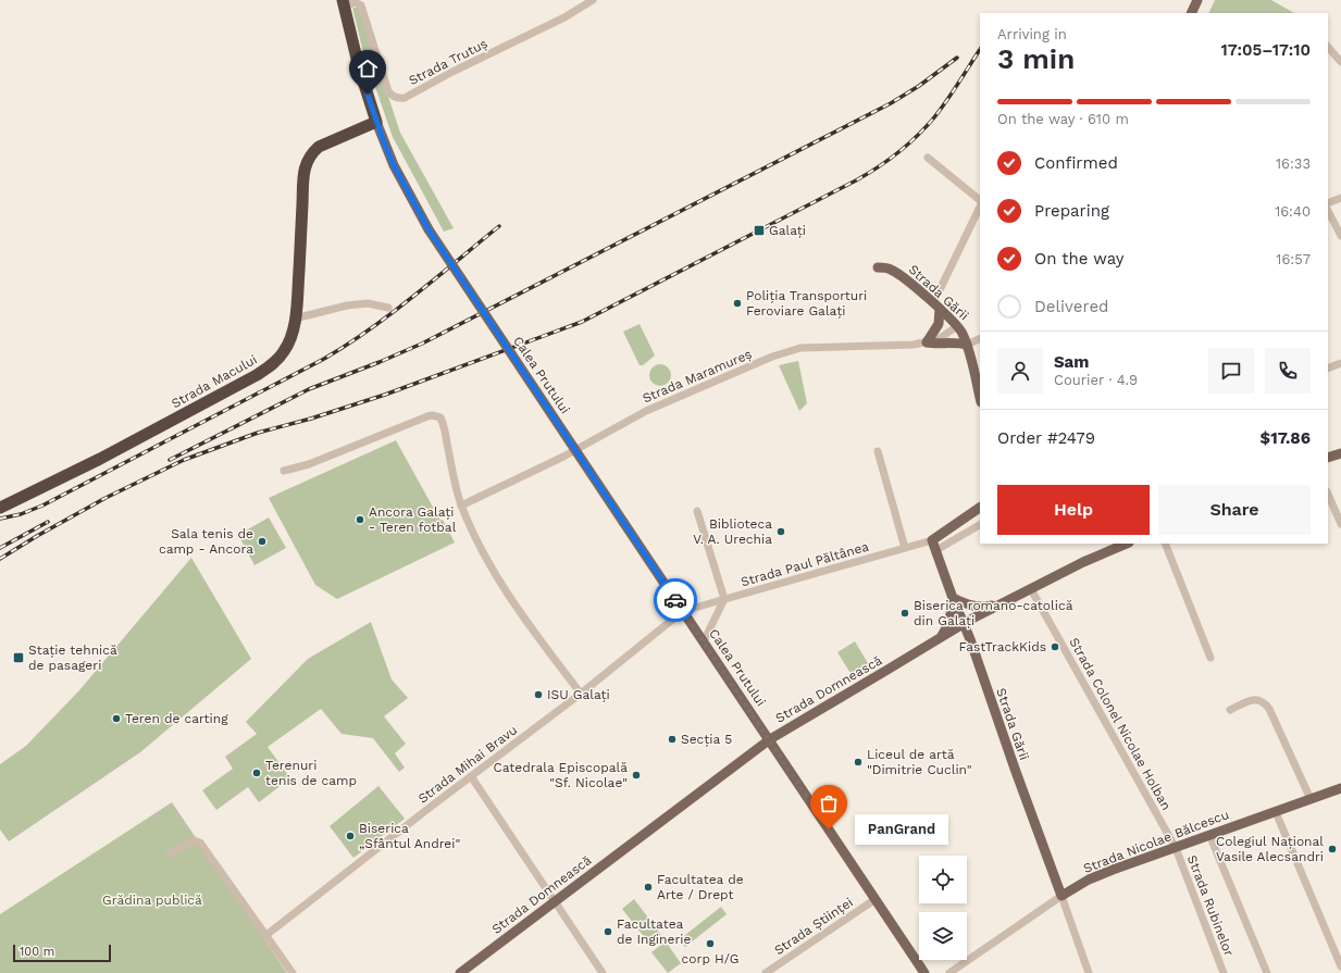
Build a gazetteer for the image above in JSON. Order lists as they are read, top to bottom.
{
  "streets": {
    "highway": ["Calea Prutului", "Strada Macului"],
    "main road": ["Strada Gării", "Strada Domnească", "Strada Nicolae Bălcescu"],
    "street": [
      "Strada Trutuș",
      "Strada Maramureș",
      "Strada Paul Păltânea",
      "Strada Colonel Nicolae Holban",
      "Strada Mihai Bravu",
      "Strada Rubinelor",
      "Strada Științei"
    ]
  },
  "crossings": [
    ["Strada Trutuș", "Calea Prutului"],
    ["Strada Gării", "Strada Maramureș"],
    ["Strada Gării", "Strada Paul Păltânea"],
    ["Strada Gării", "Strada Domnească"],
    ["Strada Gării", "Strada Nicolae Bălcescu"],
    ["Calea Prutului", "Strada Macului"],
    ["Calea Prutului", "Strada Paul Păltânea"],
    ["Calea Prutului", "Strada Domnească"],
    ["Calea Prutului", "Strada Mihai Bravu"],
    ["Calea Prutului", "Strada Științei"],
    ["Strada Paul Păltânea", "Strada Mihai Bravu"],
    ["Strada Domnească", "Strada Colonel Nicolae Holban"],
    ["Strada Colonel Nicolae Holban", "Strada Nicolae Bălcescu"],
    ["Strada Colonel Nicolae Holban", "Strada Rubinelor"],
    ["Strada Nicolae Bălcescu", "Strada Rubinelor"]
  ],
  "parks": ["Grădina publică"],
  "places": {
    "transit": ["Galați", "Stație tehnică de pasageri"],
    "other": [
      "Poliția Transporturi Feroviare Galați",
      "Ancora Galați - Teren fotbal",
      "Biblioteca V. A. Urechia",
      "Sala tenis de camp - Ancora",
      "Biserica romano-catolică din Galați",
      "FastTrackKids",
      "ISU Galați",
      "Teren de carting",
      "Secția 5",
      "Liceul de artă \"Dimitrie Cuclin\"",
      "Terenuri tenis de camp",
      "Catedrala Episcopală \"Sf. Nicolae\"",
      "PanGrand",
      "Biserica „Sfântul Andrei\"",
      "Colegiul Național Vasile Alecsandri",
      "Facultatea de Arte / Drept",
      "Facultatea de Inginerie",
      "corp H/G"
    ]
  },
  "scale_bar": "100 m",
  "page": {
    "heading": ["3 min", "Arriving in", "17:05–17:10"],
    "panel": [
      "Sam",
      "Courier · 4.9",
      "Order #2479",
      "$17.86"
    ],
    "bar": "On the way · 610 m",
    "list": [
      ["Confirmed", "16:33"],
      ["Preparing", "16:40"],
      ["On the way", "16:57"],
      "Delivered"
    ],
    "buttons": ["Help", "Share"],
    "bubble": "PanGrand",
    "scale": "100 m"
  }
}
